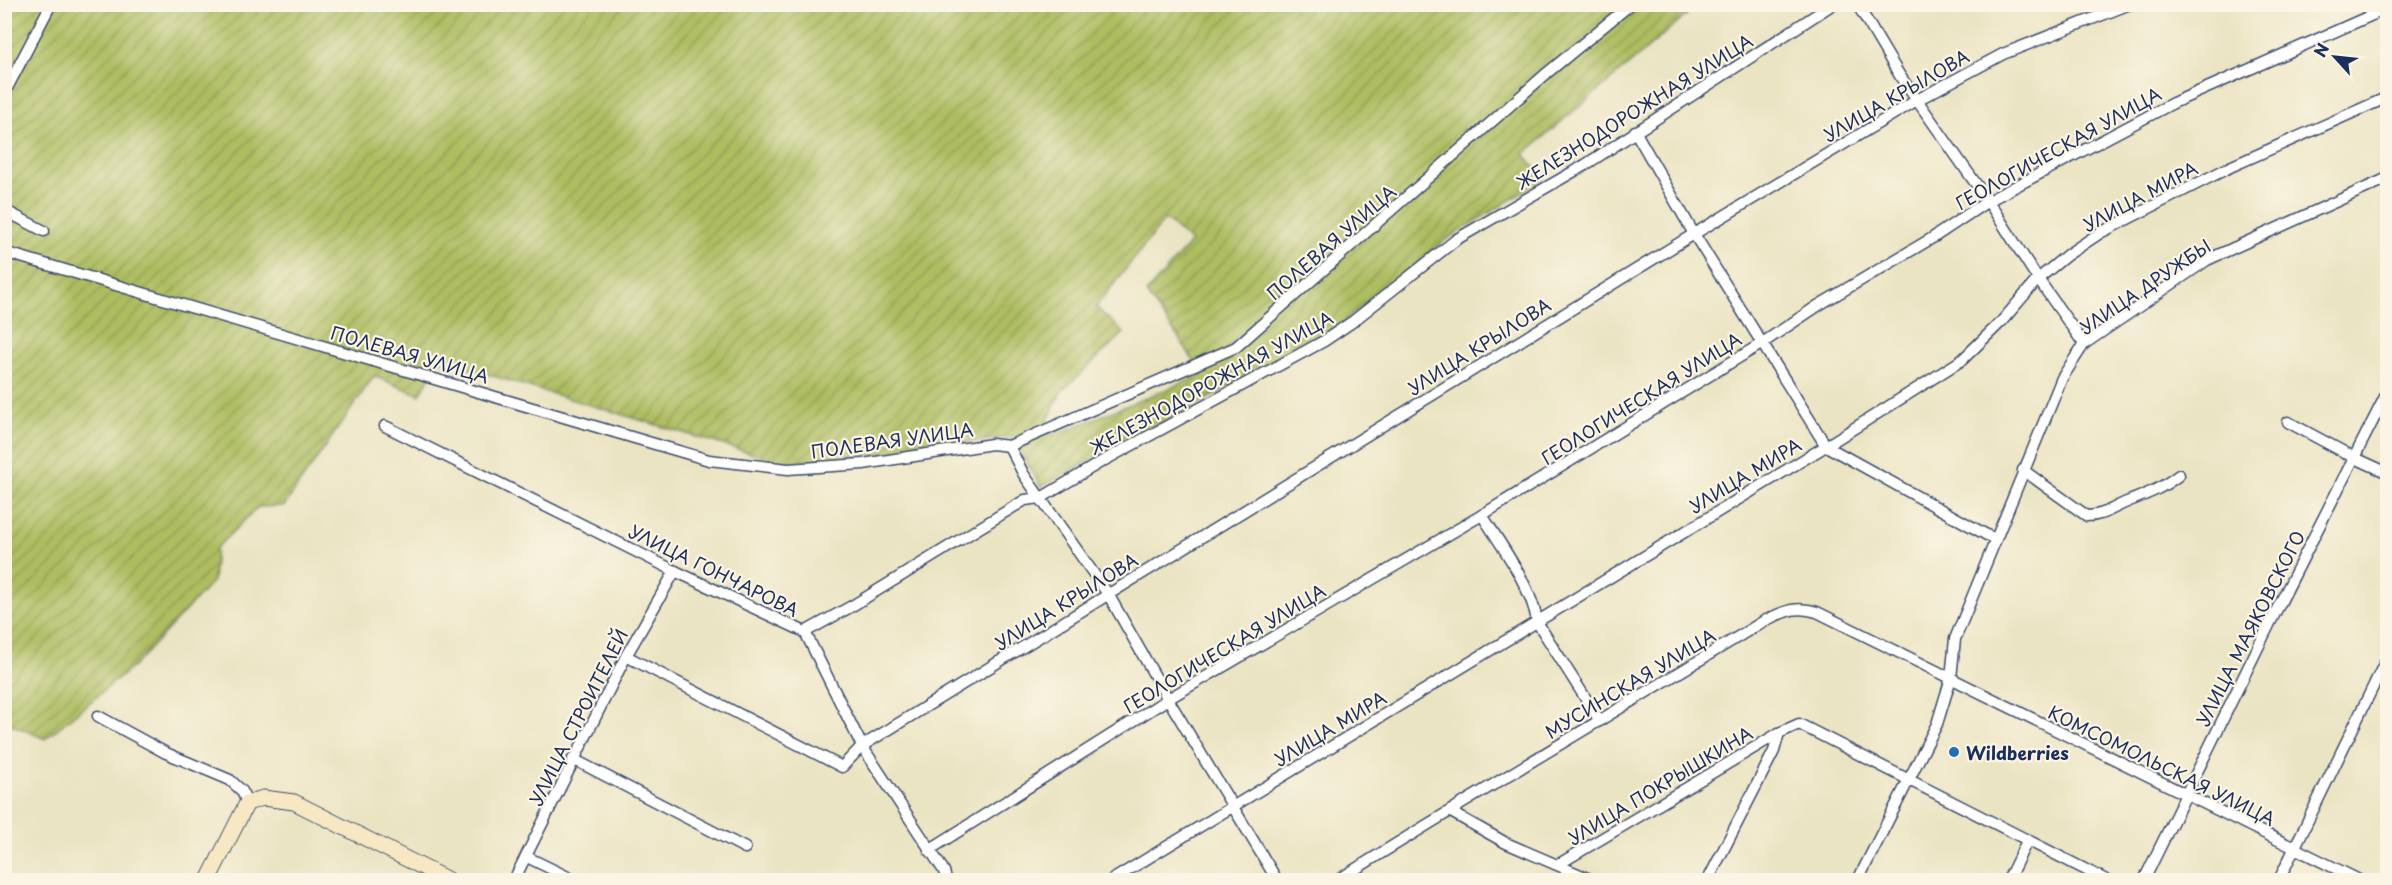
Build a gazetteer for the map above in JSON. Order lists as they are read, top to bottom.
{
  "streets": {
    "street": [
      "УЛИЦА КРЫЛОВА",
      "ЖЕЛЕЗНОДОРОЖНАЯ УЛИЦА",
      "ГЕОЛОГИЧЕСКАЯ УЛИЦА",
      "УЛИЦА МИРА",
      "ПОЛЕВАЯ УЛИЦА",
      "УЛИЦА ДРУЖБЫ",
      "УЛИЦА ГОНЧАРОВА",
      "УЛИЦА МАЯКОВСКОГО",
      "МУСИНСКАЯ УЛИЦА",
      "УЛИЦА СТРОИТЕЛЕЙ",
      "КОМСОМОЛЬСКАЯ УЛИЦА",
      "УЛИЦА ПОКРЫШКИНА"
    ]
  },
  "crossings": [
    ["УЛИЦА КРЫЛОВА", "УЛИЦА ГОНЧАРОВА"],
    ["УЛИЦА КРЫЛОВА", "УЛИЦА СТРОИТЕЛЕЙ"],
    ["ЖЕЛЕЗНОДОРОЖНАЯ УЛИЦА", "УЛИЦА ГОНЧАРОВА"],
    ["ГЕОЛОГИЧЕСКАЯ УЛИЦА", "УЛИЦА ГОНЧАРОВА"],
    ["УЛИЦА ДРУЖБЫ", "МУСИНСКАЯ УЛИЦА"],
    ["УЛИЦА ДРУЖБЫ", "КОМСОМОЛЬСКАЯ УЛИЦА"],
    ["УЛИЦА ДРУЖБЫ", "УЛИЦА ПОКРЫШКИНА"],
    ["УЛИЦА ГОНЧАРОВА", "УЛИЦА СТРОИТЕЛЕЙ"],
    ["УЛИЦА МАЯКОВСКОГО", "КОМСОМОЛЬСКАЯ УЛИЦА"],
    ["МУСИНСКАЯ УЛИЦА", "КОМСОМОЛЬСКАЯ УЛИЦА"]
  ],
  "places": ["Wildberries"],
  "north": "top left"
}
